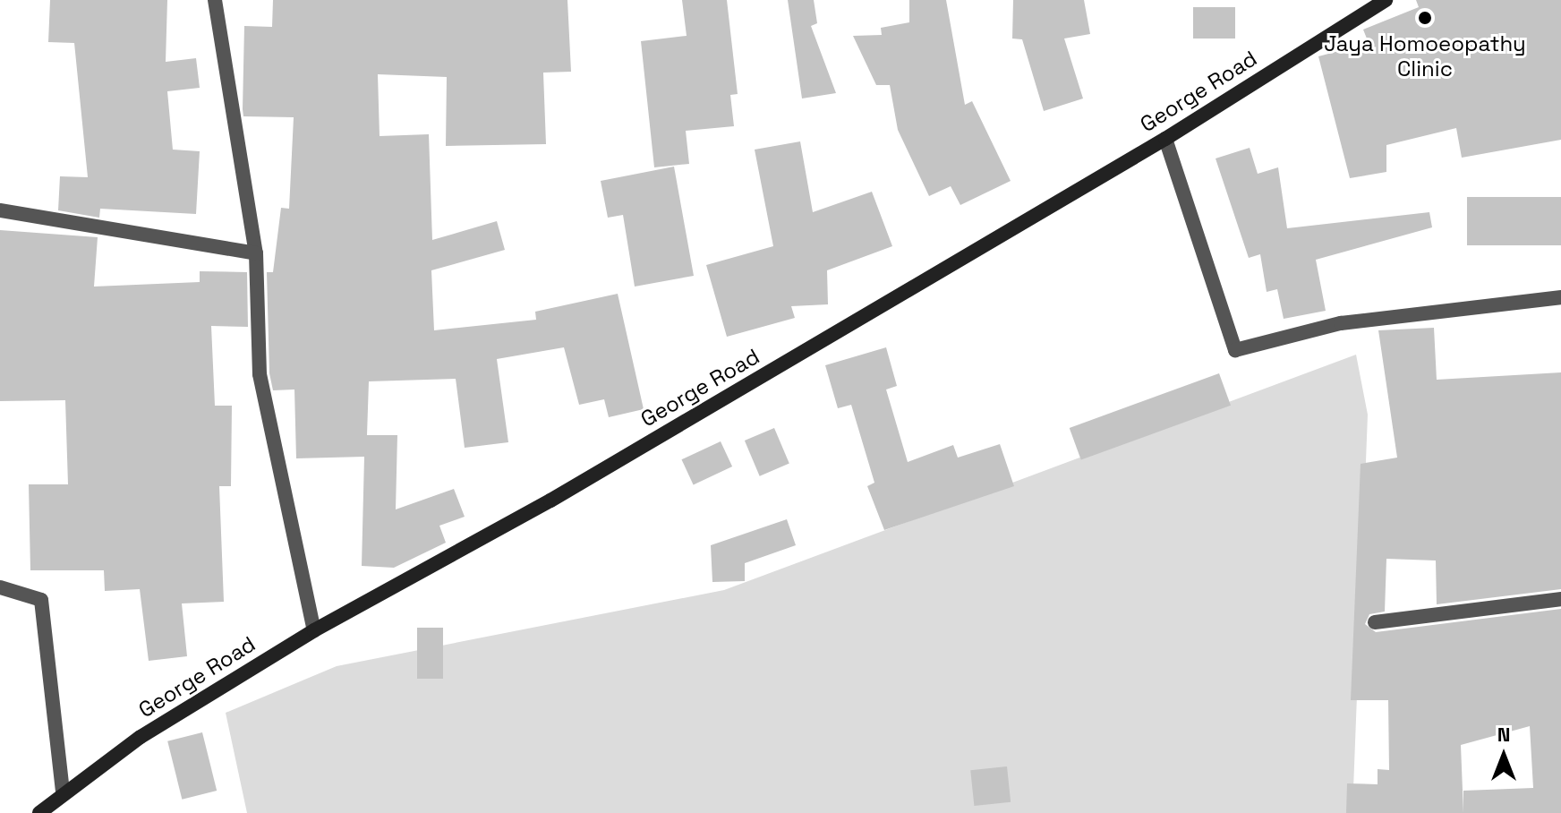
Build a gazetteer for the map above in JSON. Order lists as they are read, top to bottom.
{
  "streets": {
    "main road": ["George Road"]
  },
  "places": ["Jaya Homoeopathy Clinic"],
  "north": "top"
}
